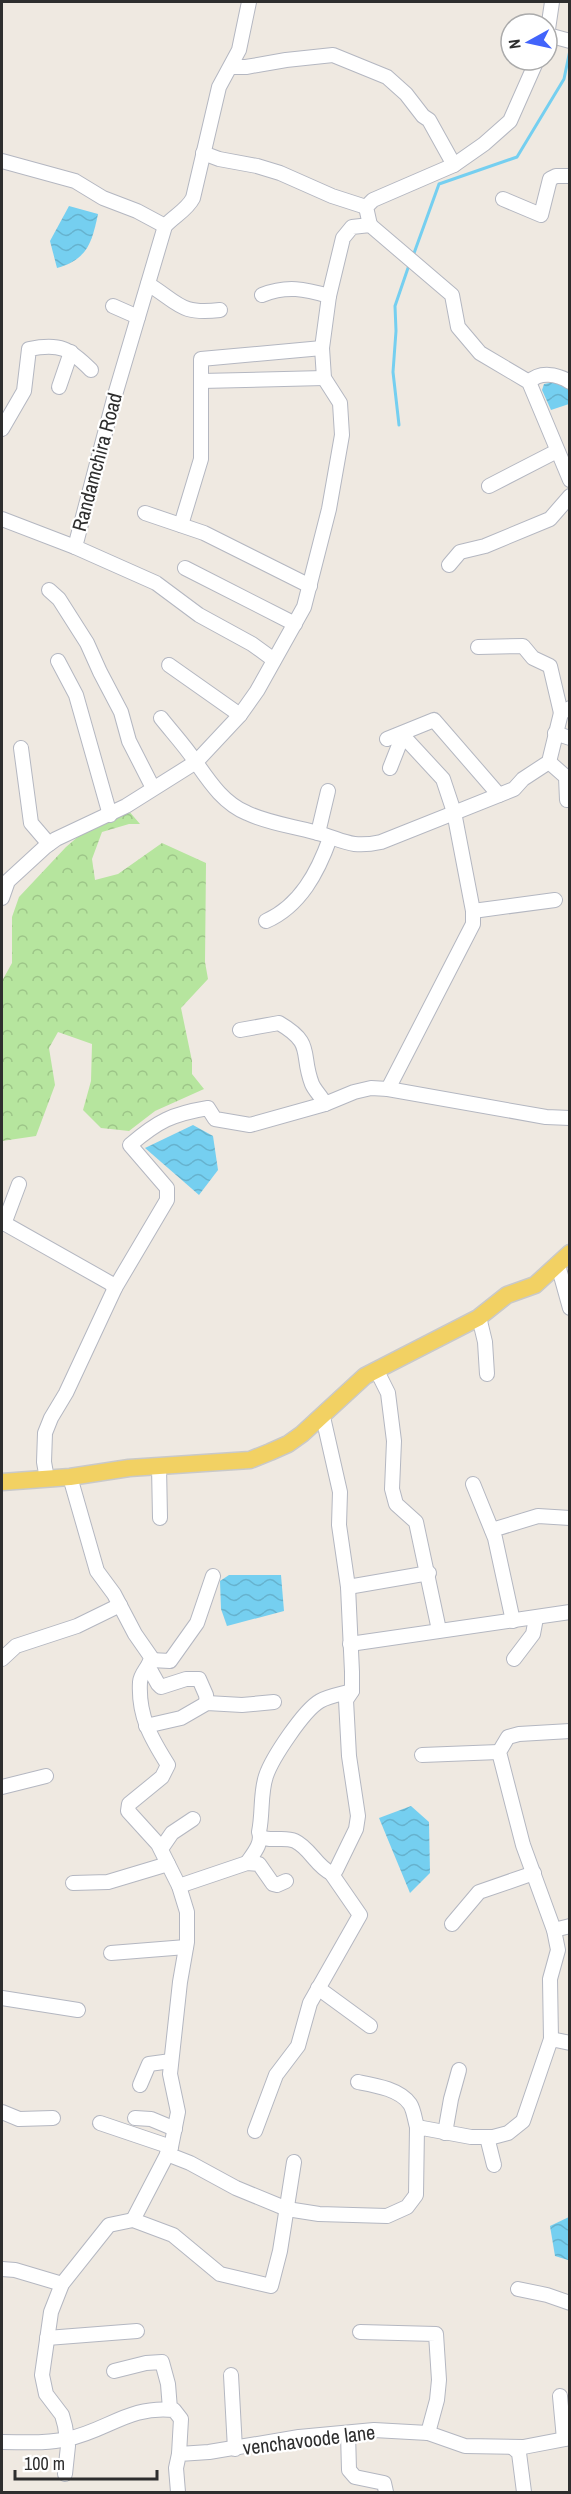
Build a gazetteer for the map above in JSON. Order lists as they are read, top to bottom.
{
  "streets": {
    "street": ["Randamchira Road", "venchavoode lane"]
  },
  "scale_bar": "100 m",
  "north": "left"
}
